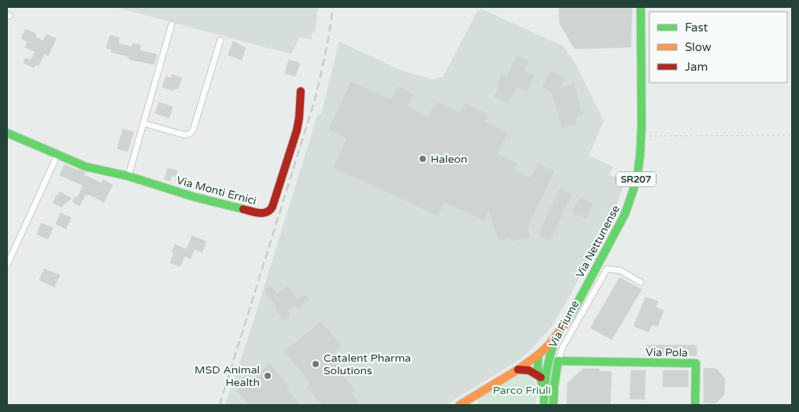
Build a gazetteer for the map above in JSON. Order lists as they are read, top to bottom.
{
  "streets": {
    "street": [
      "SR207",
      "Via Monti Ernici",
      "Via Nettunense",
      "Via Fiume",
      "Via Pola"
    ]
  },
  "crossings": [
    ["Via Fiume", "Via Pola"]
  ],
  "parks": ["Parco Friuli"],
  "places": ["Haleon", "Catalent Pharma Solutions", "MSD Animal Health"],
  "legend": ["Fast", "Slow", "Jam"]
}
